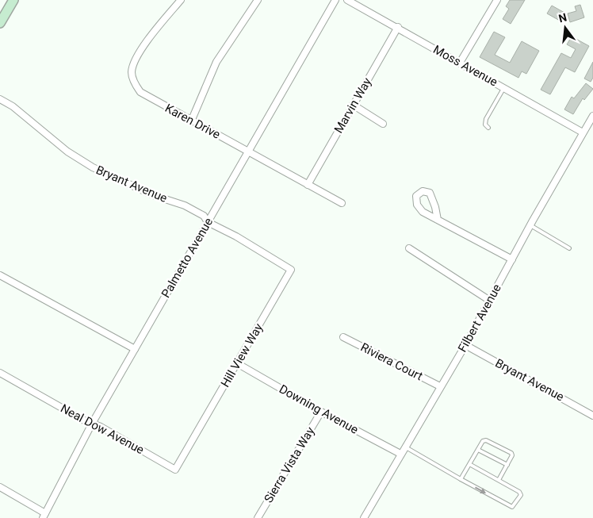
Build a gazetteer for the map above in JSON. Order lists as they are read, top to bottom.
{
  "streets": {
    "street": [
      "Moss Avenue",
      "Marvin Way",
      "Karen Drive",
      "Bryant Avenue",
      "Palmetto Avenue",
      "Filbert Avenue",
      "Hill View Way",
      "Riviera Court",
      "Downing Avenue",
      "Neal Dow Avenue",
      "Sierra Vista Way"
    ]
  },
  "crossings": [
    ["Moss Avenue", "Marvin Way"],
    ["Moss Avenue", "Filbert Avenue"],
    ["Marvin Way", "Karen Drive"],
    ["Karen Drive", "Palmetto Avenue"],
    ["Bryant Avenue", "Palmetto Avenue"],
    ["Bryant Avenue", "Filbert Avenue"],
    ["Bryant Avenue", "Hill View Way"],
    ["Palmetto Avenue", "Neal Dow Avenue"],
    ["Filbert Avenue", "Riviera Court"],
    ["Filbert Avenue", "Downing Avenue"],
    ["Hill View Way", "Downing Avenue"],
    ["Hill View Way", "Neal Dow Avenue"],
    ["Downing Avenue", "Sierra Vista Way"]
  ],
  "north": "top"
}
